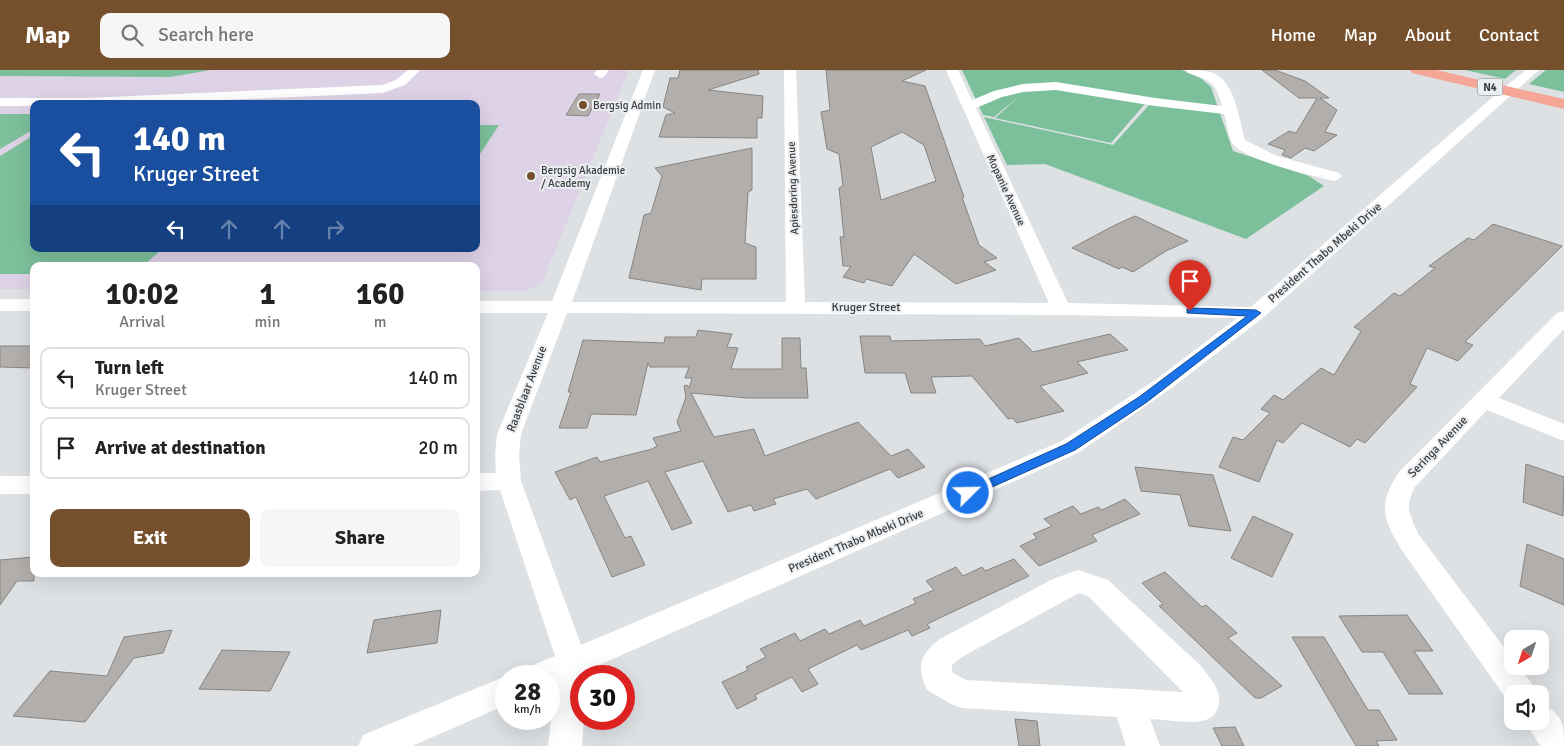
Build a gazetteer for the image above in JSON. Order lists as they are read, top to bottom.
{
  "streets": {
    "highway": ["N4"],
    "street": [
      "Apiesdoring Avenue",
      "Mopanie Avenue",
      "President Thabo Mbeki Drive",
      "Kruger Street",
      "Raasblaar Avenue",
      "Seringa Avenue"
    ]
  },
  "crossings": [
    ["Apiesdoring Avenue", "Kruger Street"],
    ["Mopanie Avenue", "Kruger Street"],
    ["President Thabo Mbeki Drive", "Kruger Street"],
    ["President Thabo Mbeki Drive", "Raasblaar Avenue"],
    ["Kruger Street", "Raasblaar Avenue"]
  ],
  "places": ["Bergsig Admin", "Bergsig Akademie / Academy"],
  "north": "bottom left",
  "page": {
    "header": "Map",
    "search": "Search here",
    "nav": [
      "Home",
      "Map",
      "About",
      "Contact"
    ],
    "turn": ["140 m", "Kruger Street"],
    "eta": [
      "10:02",
      "Arrival",
      "1",
      "min",
      "160",
      "m"
    ],
    "list": [
      {
        "name": "Turn left",
        "note": "Kruger Street",
        "value": "140 m"
      },
      {
        "name": "Arrive at destination",
        "value": "20 m"
      }
    ],
    "buttons": ["Exit", "Share"],
    "speed": "28 km/h",
    "limit": "30"
  }
}
